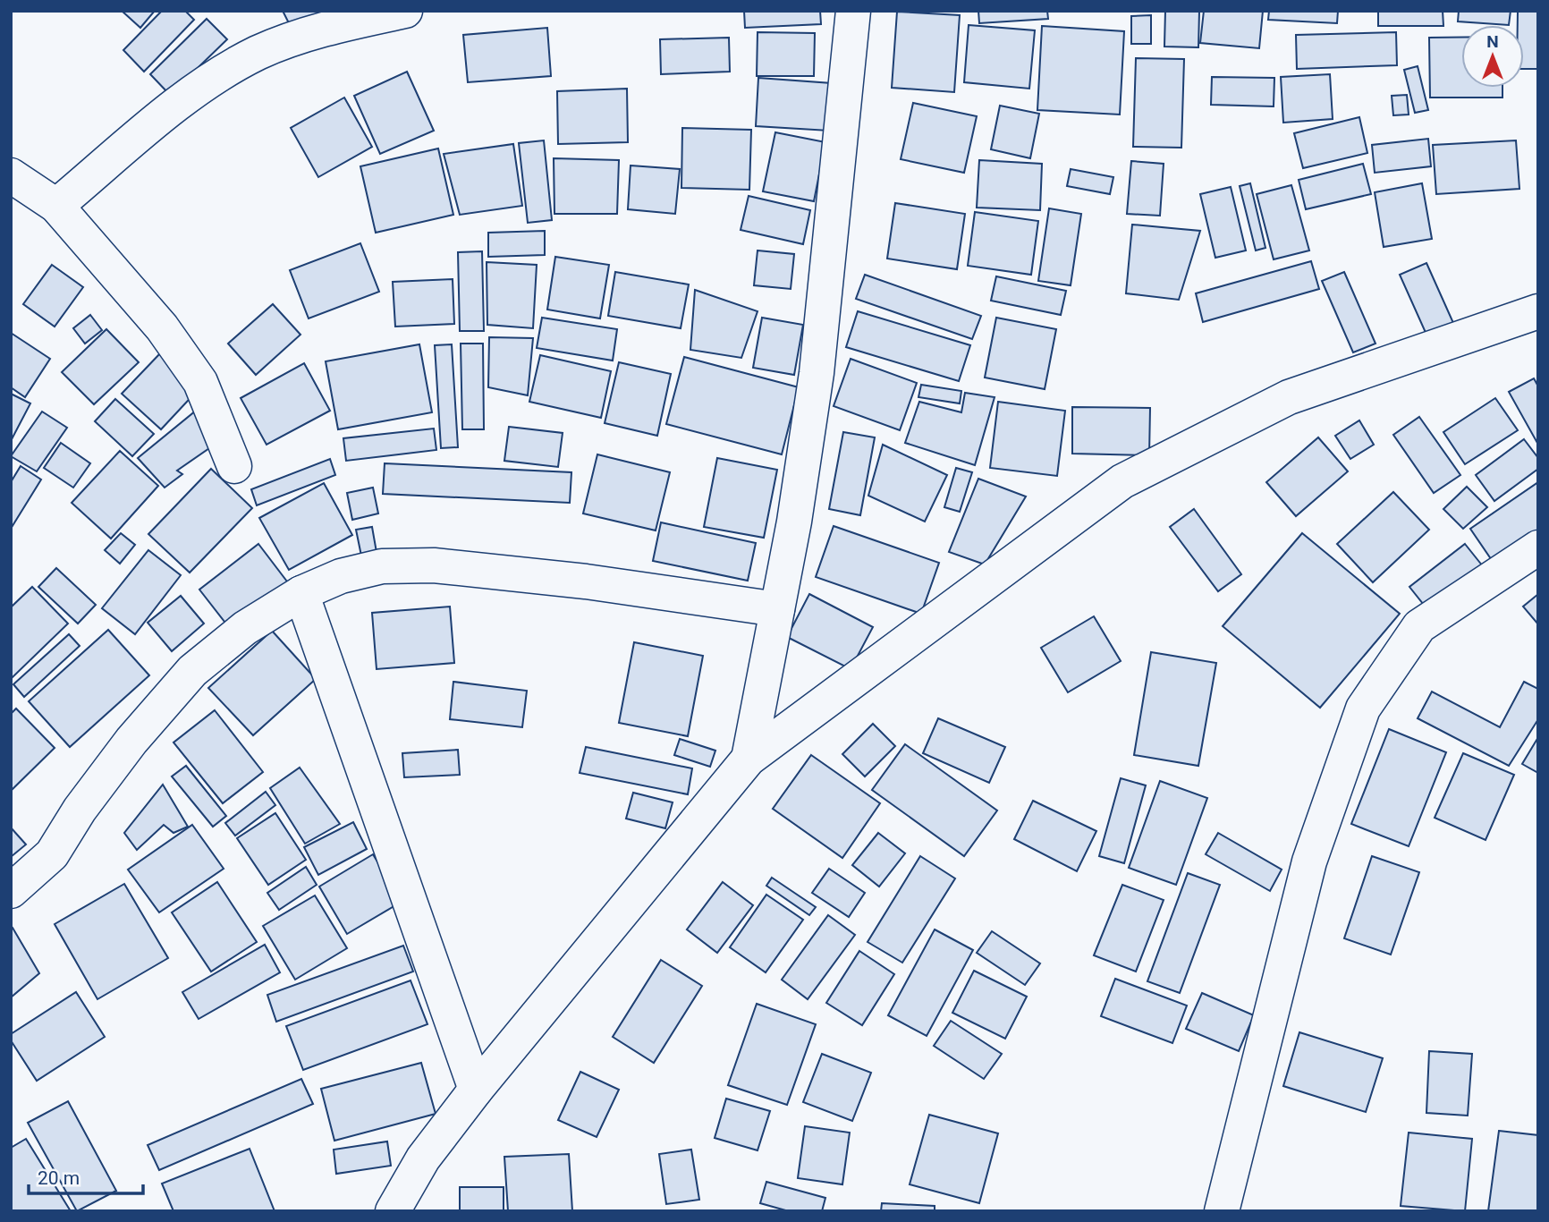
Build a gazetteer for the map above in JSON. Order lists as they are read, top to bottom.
{
  "scale_bar": "20 m",
  "north": "top"
}
